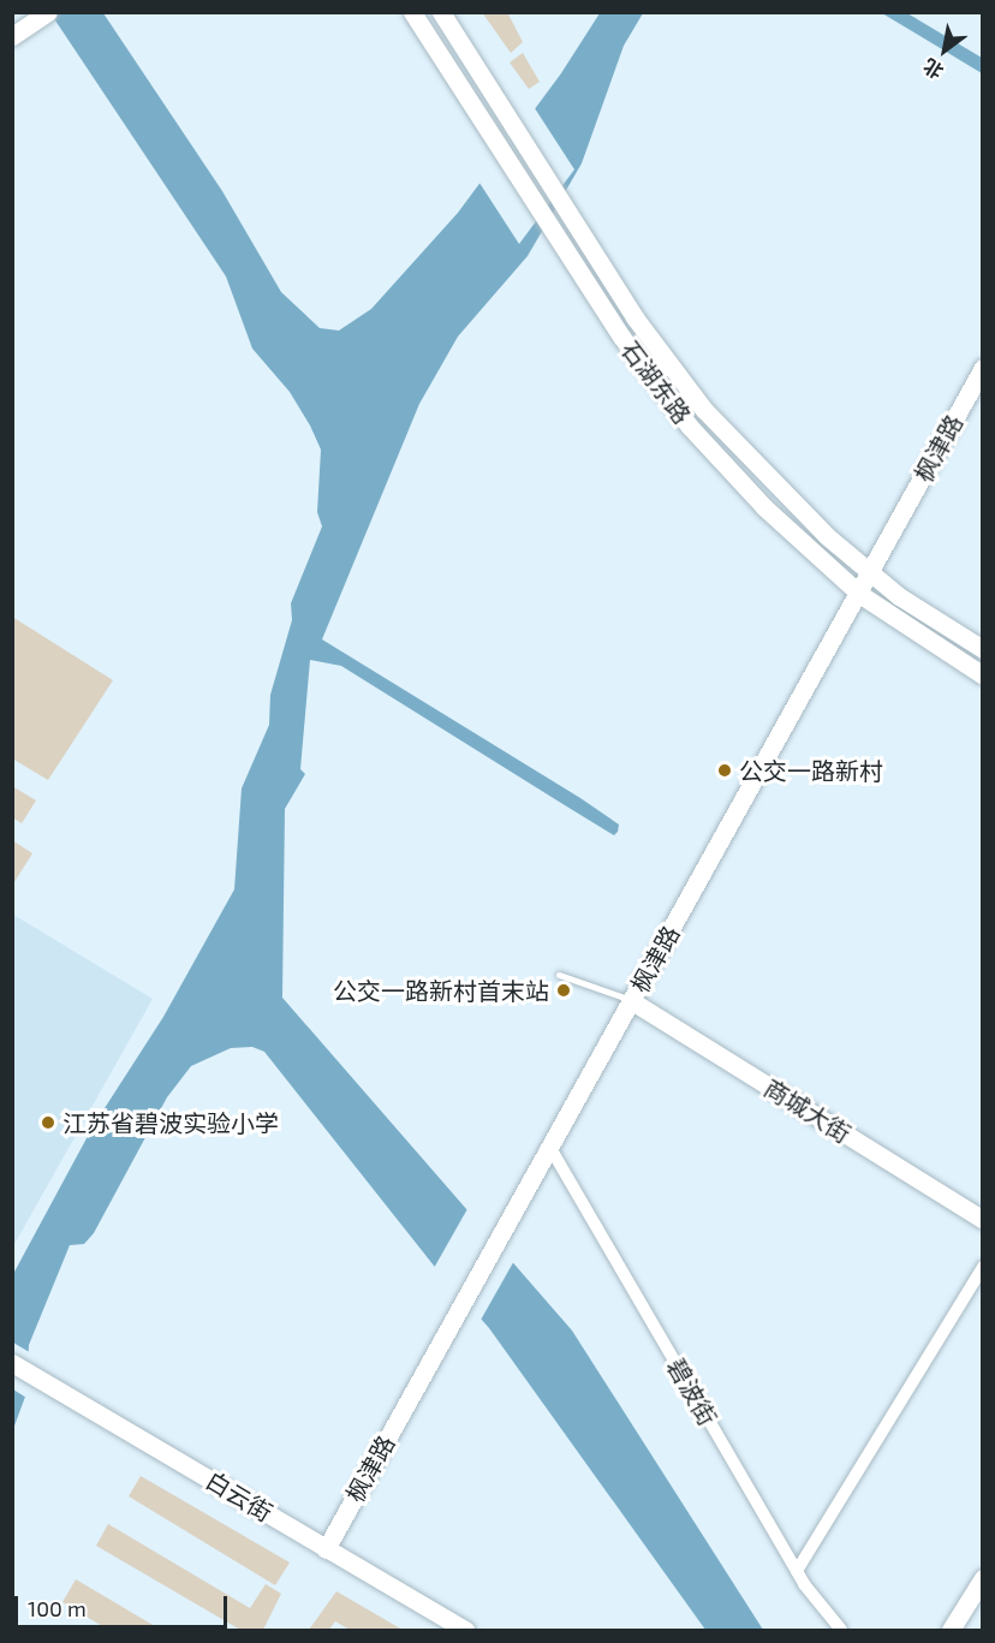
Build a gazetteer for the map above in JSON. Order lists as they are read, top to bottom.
{
  "streets": {
    "street": [
      "石湖东路",
      "枫津路",
      "商城大街",
      "碧波街",
      "白云街"
    ]
  },
  "crossings": [
    ["石湖东路", "枫津路"],
    ["枫津路", "商城大街"],
    ["枫津路", "碧波街"],
    ["枫津路", "白云街"]
  ],
  "places": ["公交一路新村", "公交一路新村首末站", "江苏省碧波实验小学"],
  "scale_bar": "100 m",
  "north": "bottom left"
}
